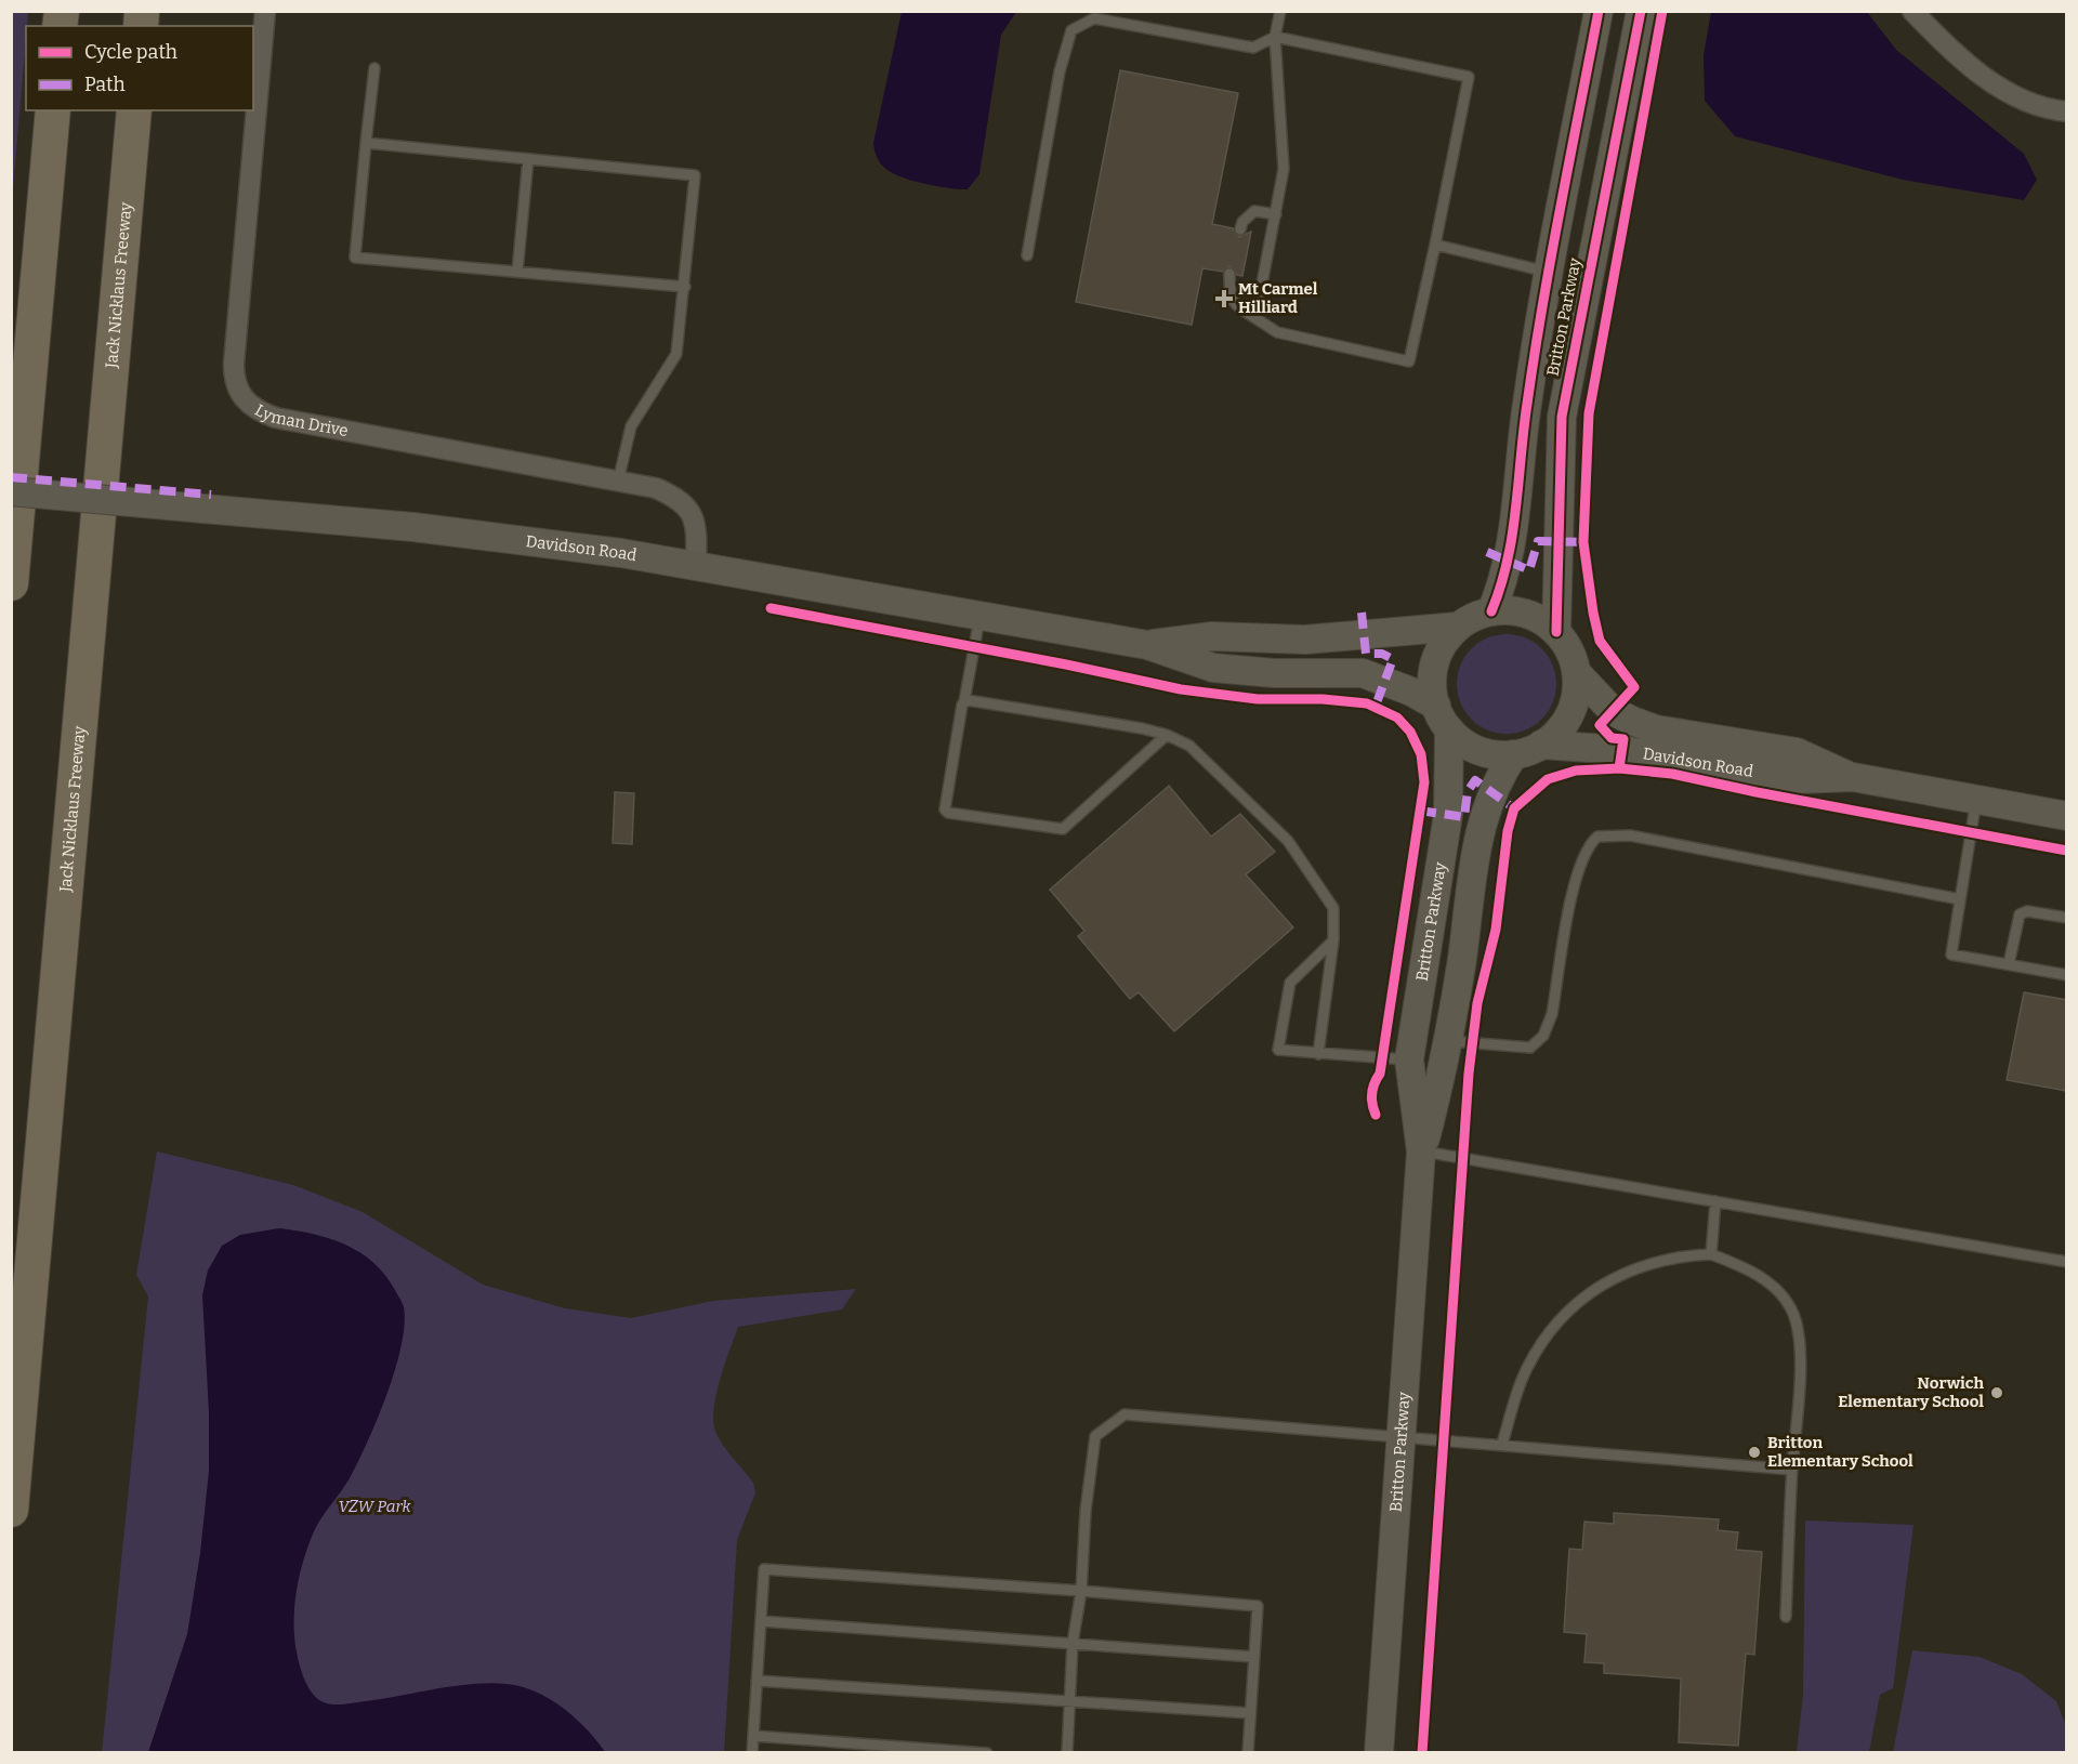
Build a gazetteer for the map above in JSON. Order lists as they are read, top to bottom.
{
  "streets": {
    "highway": ["Jack Nicklaus Freeway"],
    "main road": ["Britton Parkway", "Davidson Road"],
    "street": ["Lyman Drive"]
  },
  "crossings": [
    ["Britton Parkway", "Davidson Road"],
    ["Lyman Drive", "Davidson Road"]
  ],
  "parks": ["VZW Park"],
  "places": {
    "health": ["Mt Carmel Hilliard"],
    "other": ["Norwich Elementary School", "Britton Elementary School"]
  },
  "legend": ["Cycle path", "Path"]
}
